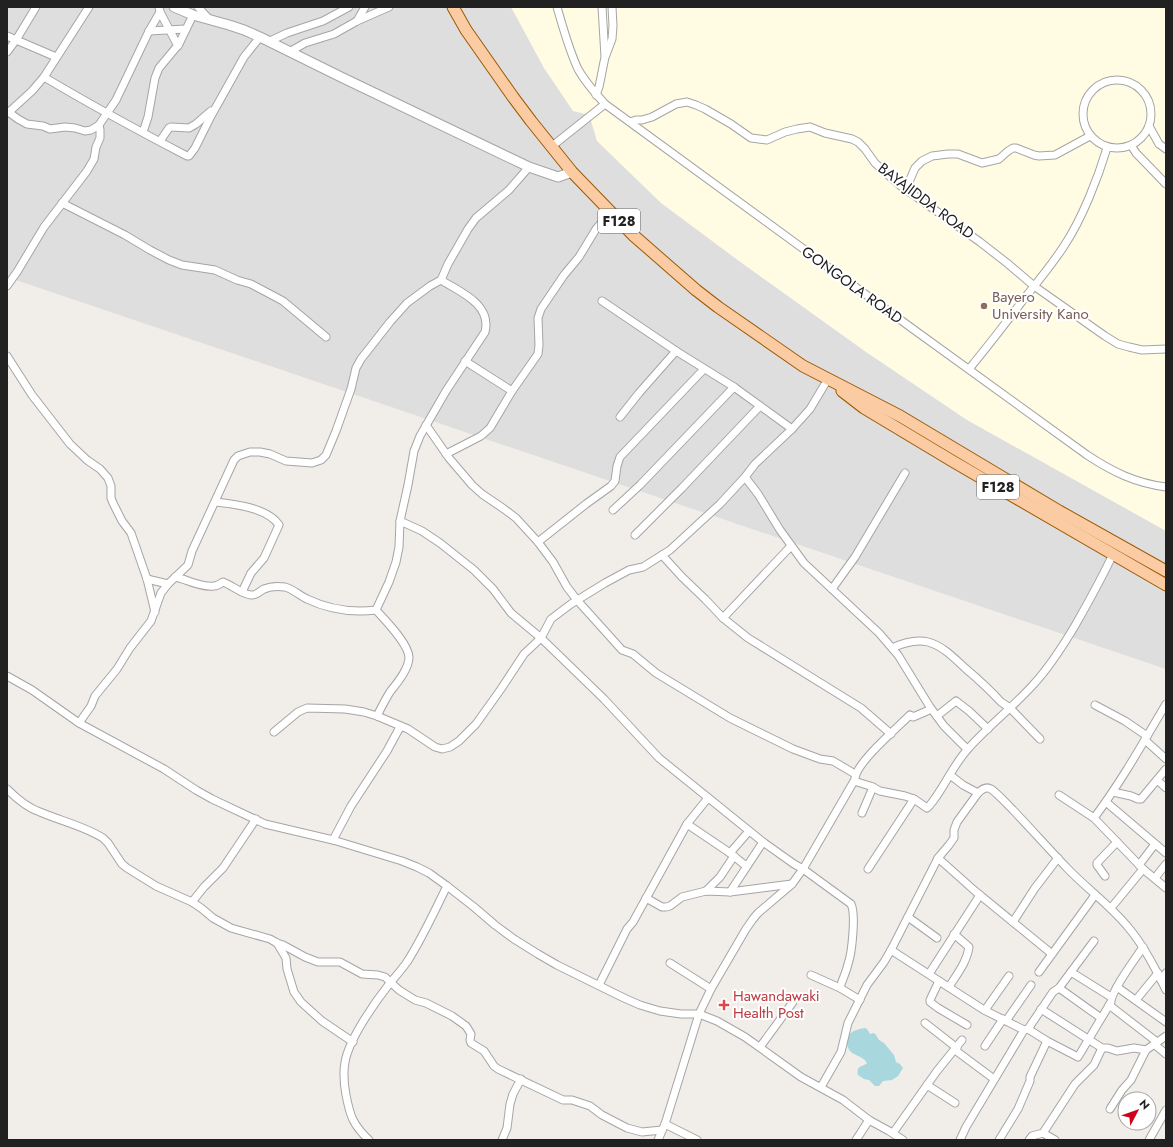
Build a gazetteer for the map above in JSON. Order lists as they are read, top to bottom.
{
  "streets": {
    "main road": ["F128"],
    "street": ["BAYAJIDDA ROAD", "GONGOLA ROAD"]
  },
  "crossings": [
    ["BAYAJIDDA ROAD", "GONGOLA ROAD"]
  ],
  "places": {
    "other": ["Bayero University Kano"],
    "health": ["Hawandawaki Health Post"]
  },
  "north": "top right"
}
